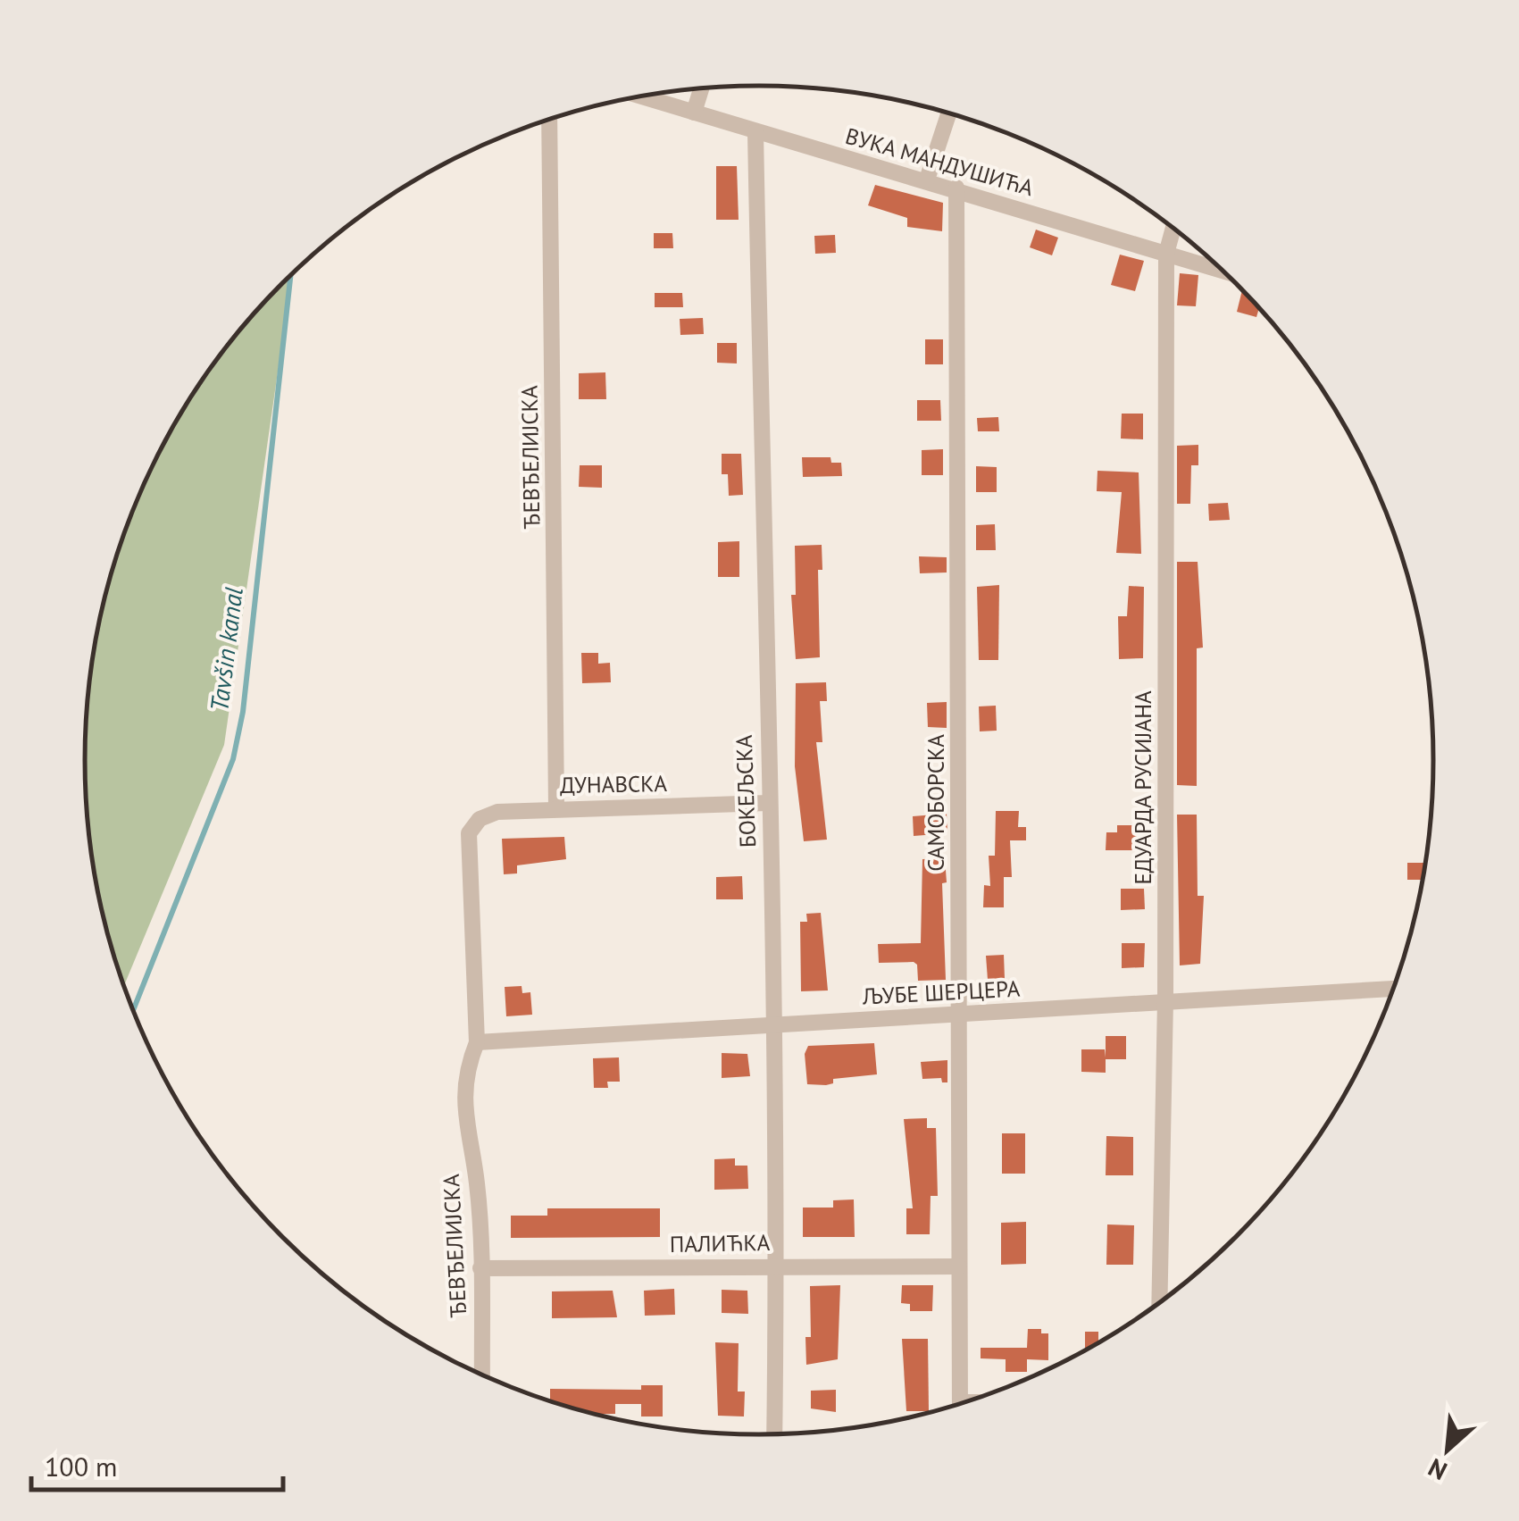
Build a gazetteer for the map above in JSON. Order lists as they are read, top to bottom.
{
  "streets": {
    "street": [
      "ВУКА МАНДУШИЋА",
      "ЂЕВЂЕЛИЈСКА",
      "ДУНАВСКА",
      "ЕДУАРДА РУСИЈАНА",
      "БОКЕЉСКА",
      "САМОБОРСКА",
      "ЉУБЕ ШЕРЦЕРА",
      "ПАЛИЋКА"
    ]
  },
  "crossings": [
    ["ВУКА МАНДУШИЋА", "ЕДУАРДА РУСИЈАНА"],
    ["ВУКА МАНДУШИЋА", "БОКЕЉСКА"],
    ["ВУКА МАНДУШИЋА", "САМОБОРСКА"],
    ["ЂЕВЂЕЛИЈСКА", "ДУНАВСКА"],
    ["ЂЕВЂЕЛИЈСКА", "ЉУБЕ ШЕРЦЕРА"],
    ["ЂЕВЂЕЛИЈСКА", "ПАЛИЋКА"],
    ["ДУНАВСКА", "БОКЕЉСКА"],
    ["ЕДУАРДА РУСИЈАНА", "ЉУБЕ ШЕРЦЕРА"],
    ["БОКЕЉСКА", "ЉУБЕ ШЕРЦЕРА"],
    ["БОКЕЉСКА", "ПАЛИЋКА"],
    ["САМОБОРСКА", "ЉУБЕ ШЕРЦЕРА"],
    ["САМОБОРСКА", "ПАЛИЋКА"]
  ],
  "water": ["Tavšin kanal"],
  "scale_bar": "100 m",
  "north": "bottom left"
}
